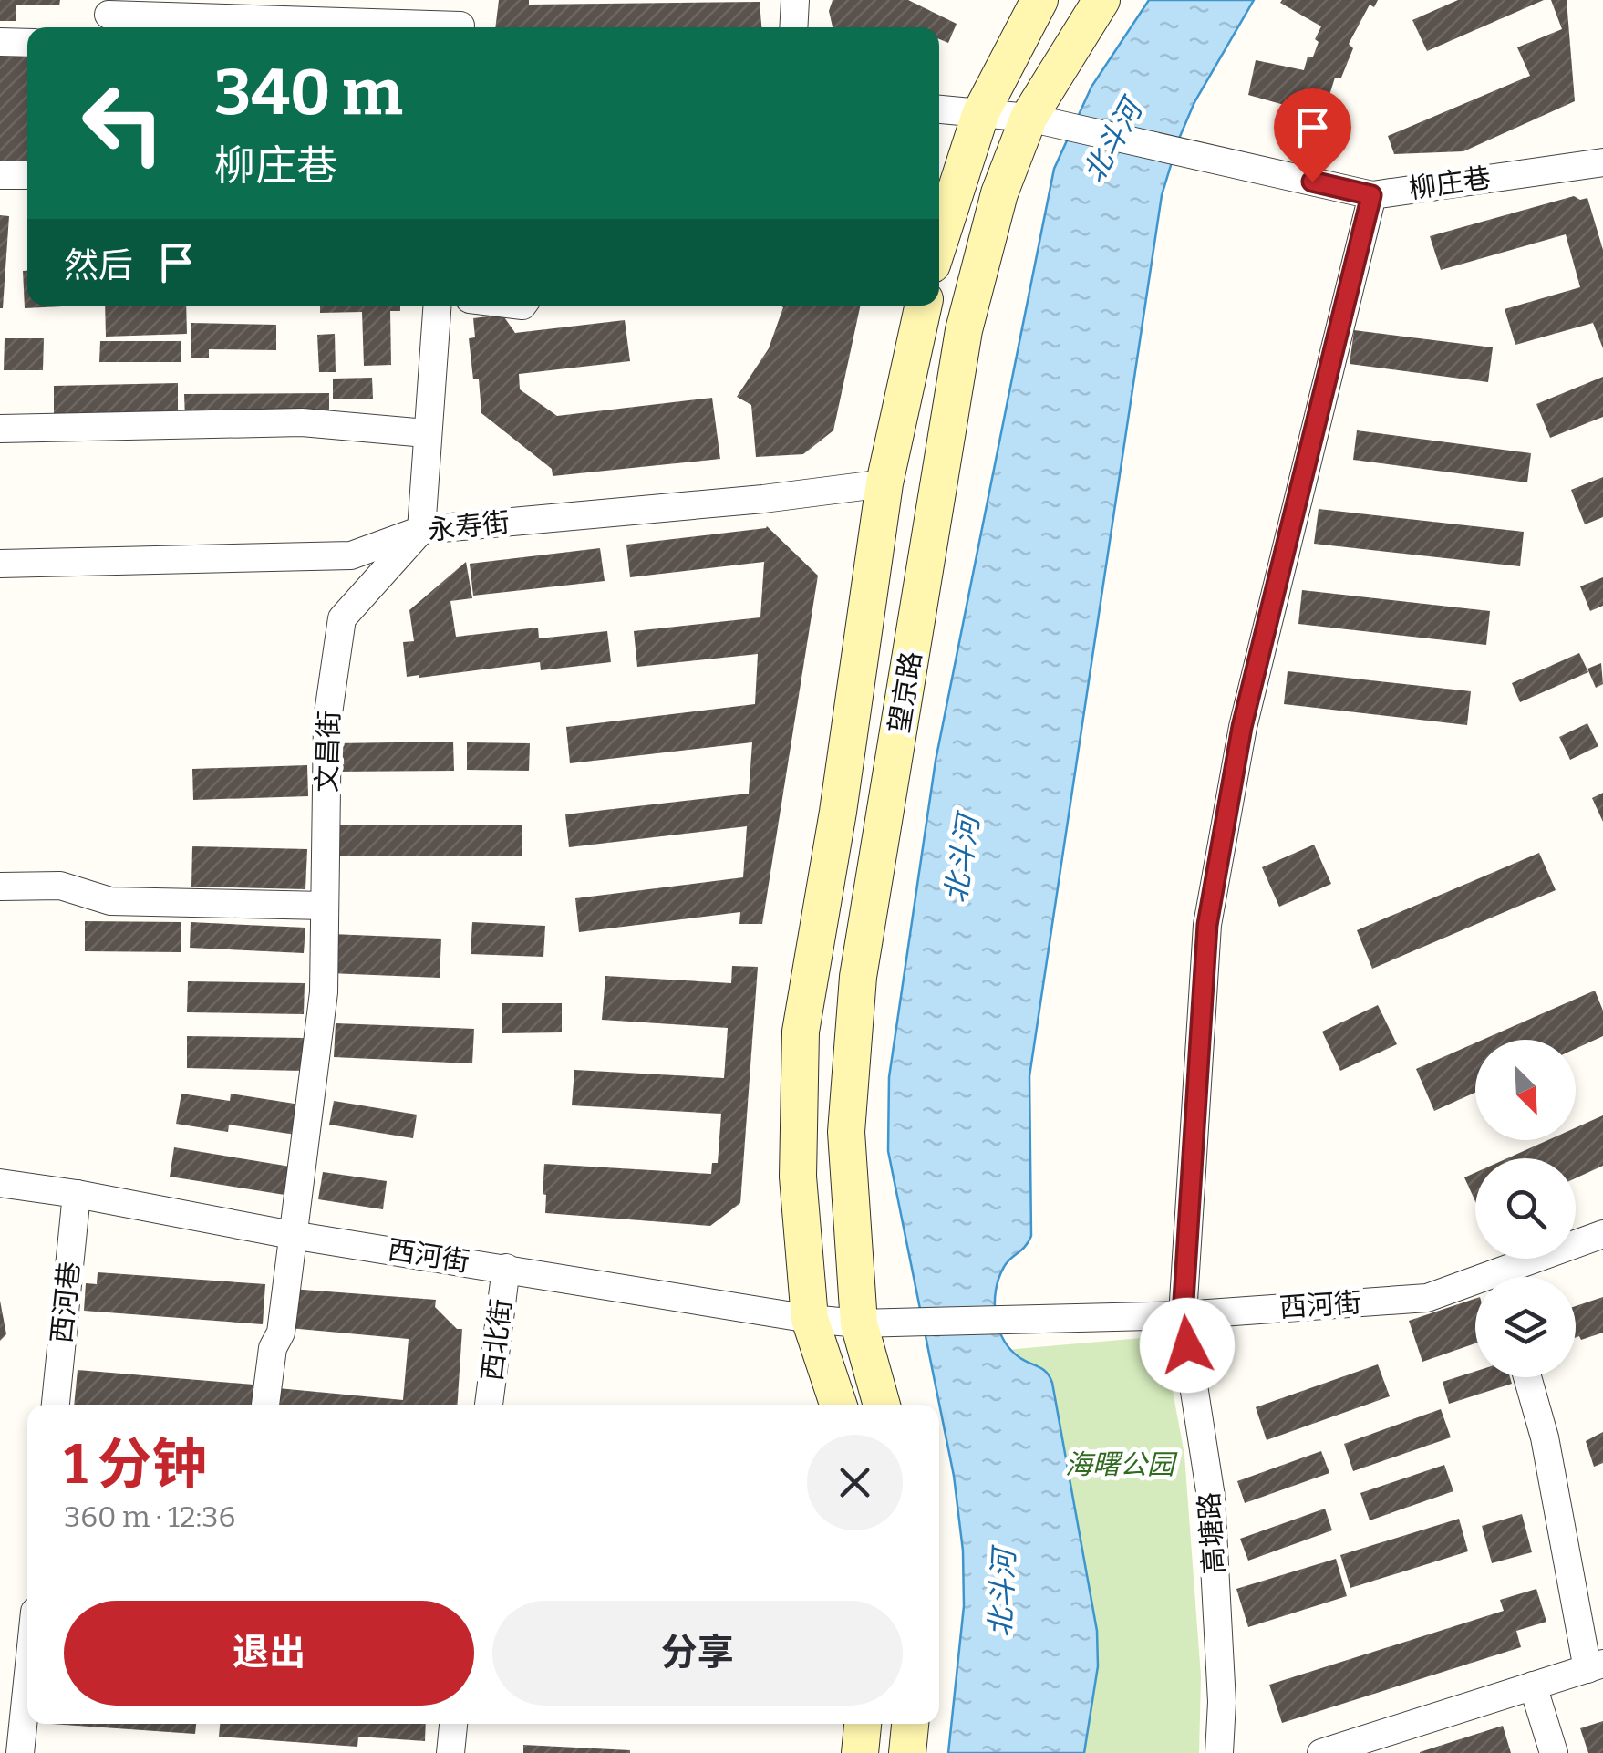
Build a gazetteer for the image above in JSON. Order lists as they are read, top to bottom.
{
  "streets": {
    "main road": ["望京路"],
    "street": [
      "柳庄巷",
      "永寿街",
      "文昌街",
      "西河街",
      "西河巷",
      "西北街",
      "高塘路"
    ]
  },
  "crossings": [
    ["柳庄巷", "望京路"],
    ["柳庄巷", "高塘路"],
    ["永寿街", "望京路"],
    ["永寿街", "文昌街"],
    ["望京路", "西河街"],
    ["文昌街", "西河街"],
    ["西河街", "西河巷"],
    ["西河街", "西北街"],
    ["西河街", "高塘路"]
  ],
  "water": ["北斗河"],
  "parks": ["海曙公园"],
  "north": "bottom right",
  "page": {
    "turn": ["340 m", "柳庄巷"],
    "then": "然后",
    "heading": ["1 分钟", "360 m · 12:36"],
    "buttons": ["退出", "分享"]
  }
}
